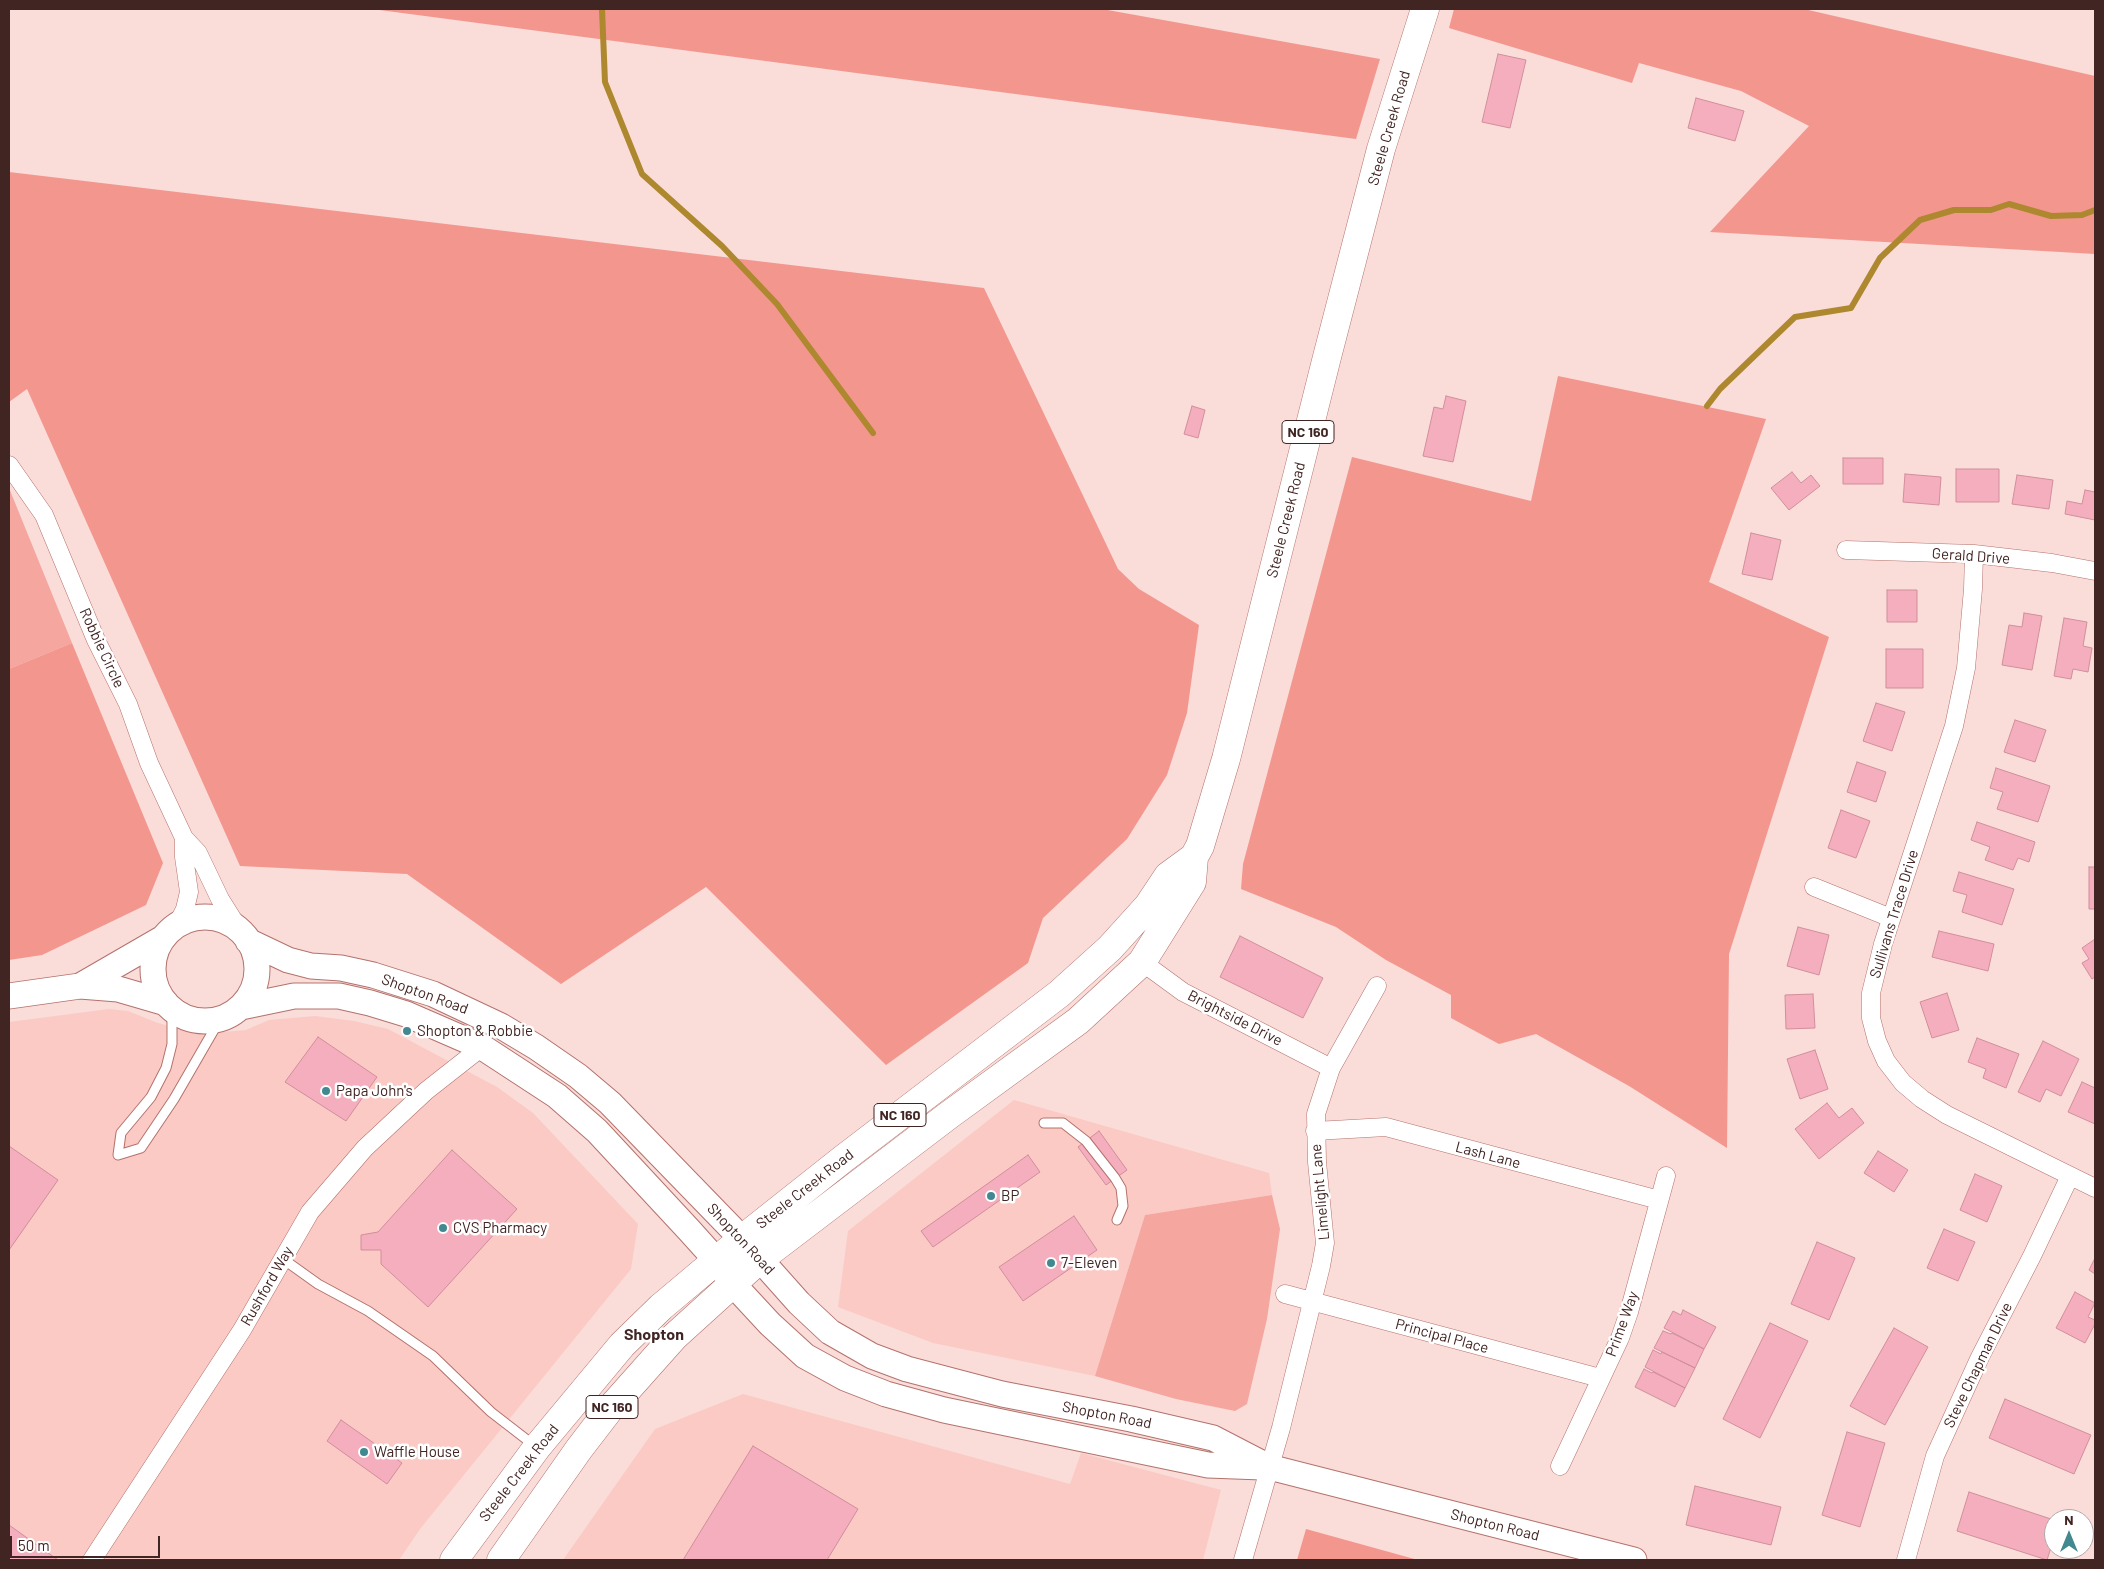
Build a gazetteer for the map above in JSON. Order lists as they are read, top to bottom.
{
  "streets": {
    "main road": ["Steele Creek Road", "NC 160"],
    "street": [
      "Gerald Drive",
      "Robbie Circle",
      "Sullivans Trace Drive",
      "Shopton Road",
      "Brightside Drive",
      "Lash Lane",
      "Limelight Lane",
      "Rushford Way",
      "Prime Way",
      "Principal Place",
      "Steve Chapman Drive"
    ]
  },
  "crossings": [
    ["Steele Creek Road", "Shopton Road"],
    ["Steele Creek Road", "Brightside Drive"],
    ["Gerald Drive", "Sullivans Trace Drive"],
    ["Robbie Circle", "Shopton Road"],
    ["Sullivans Trace Drive", "Steve Chapman Drive"],
    ["Shopton Road", "Limelight Lane"],
    ["Shopton Road", "Rushford Way"],
    ["Brightside Drive", "Limelight Lane"],
    ["Lash Lane", "Limelight Lane"],
    ["Lash Lane", "Prime Way"],
    ["Limelight Lane", "Principal Place"],
    ["Prime Way", "Principal Place"]
  ],
  "districts": ["Shopton"],
  "places": [
    "Shopton & Robbie",
    "Papa John's",
    "BP",
    "CVS Pharmacy",
    "7-Eleven",
    "Waffle House"
  ],
  "scale_bar": "50 m",
  "north": "top"
}
